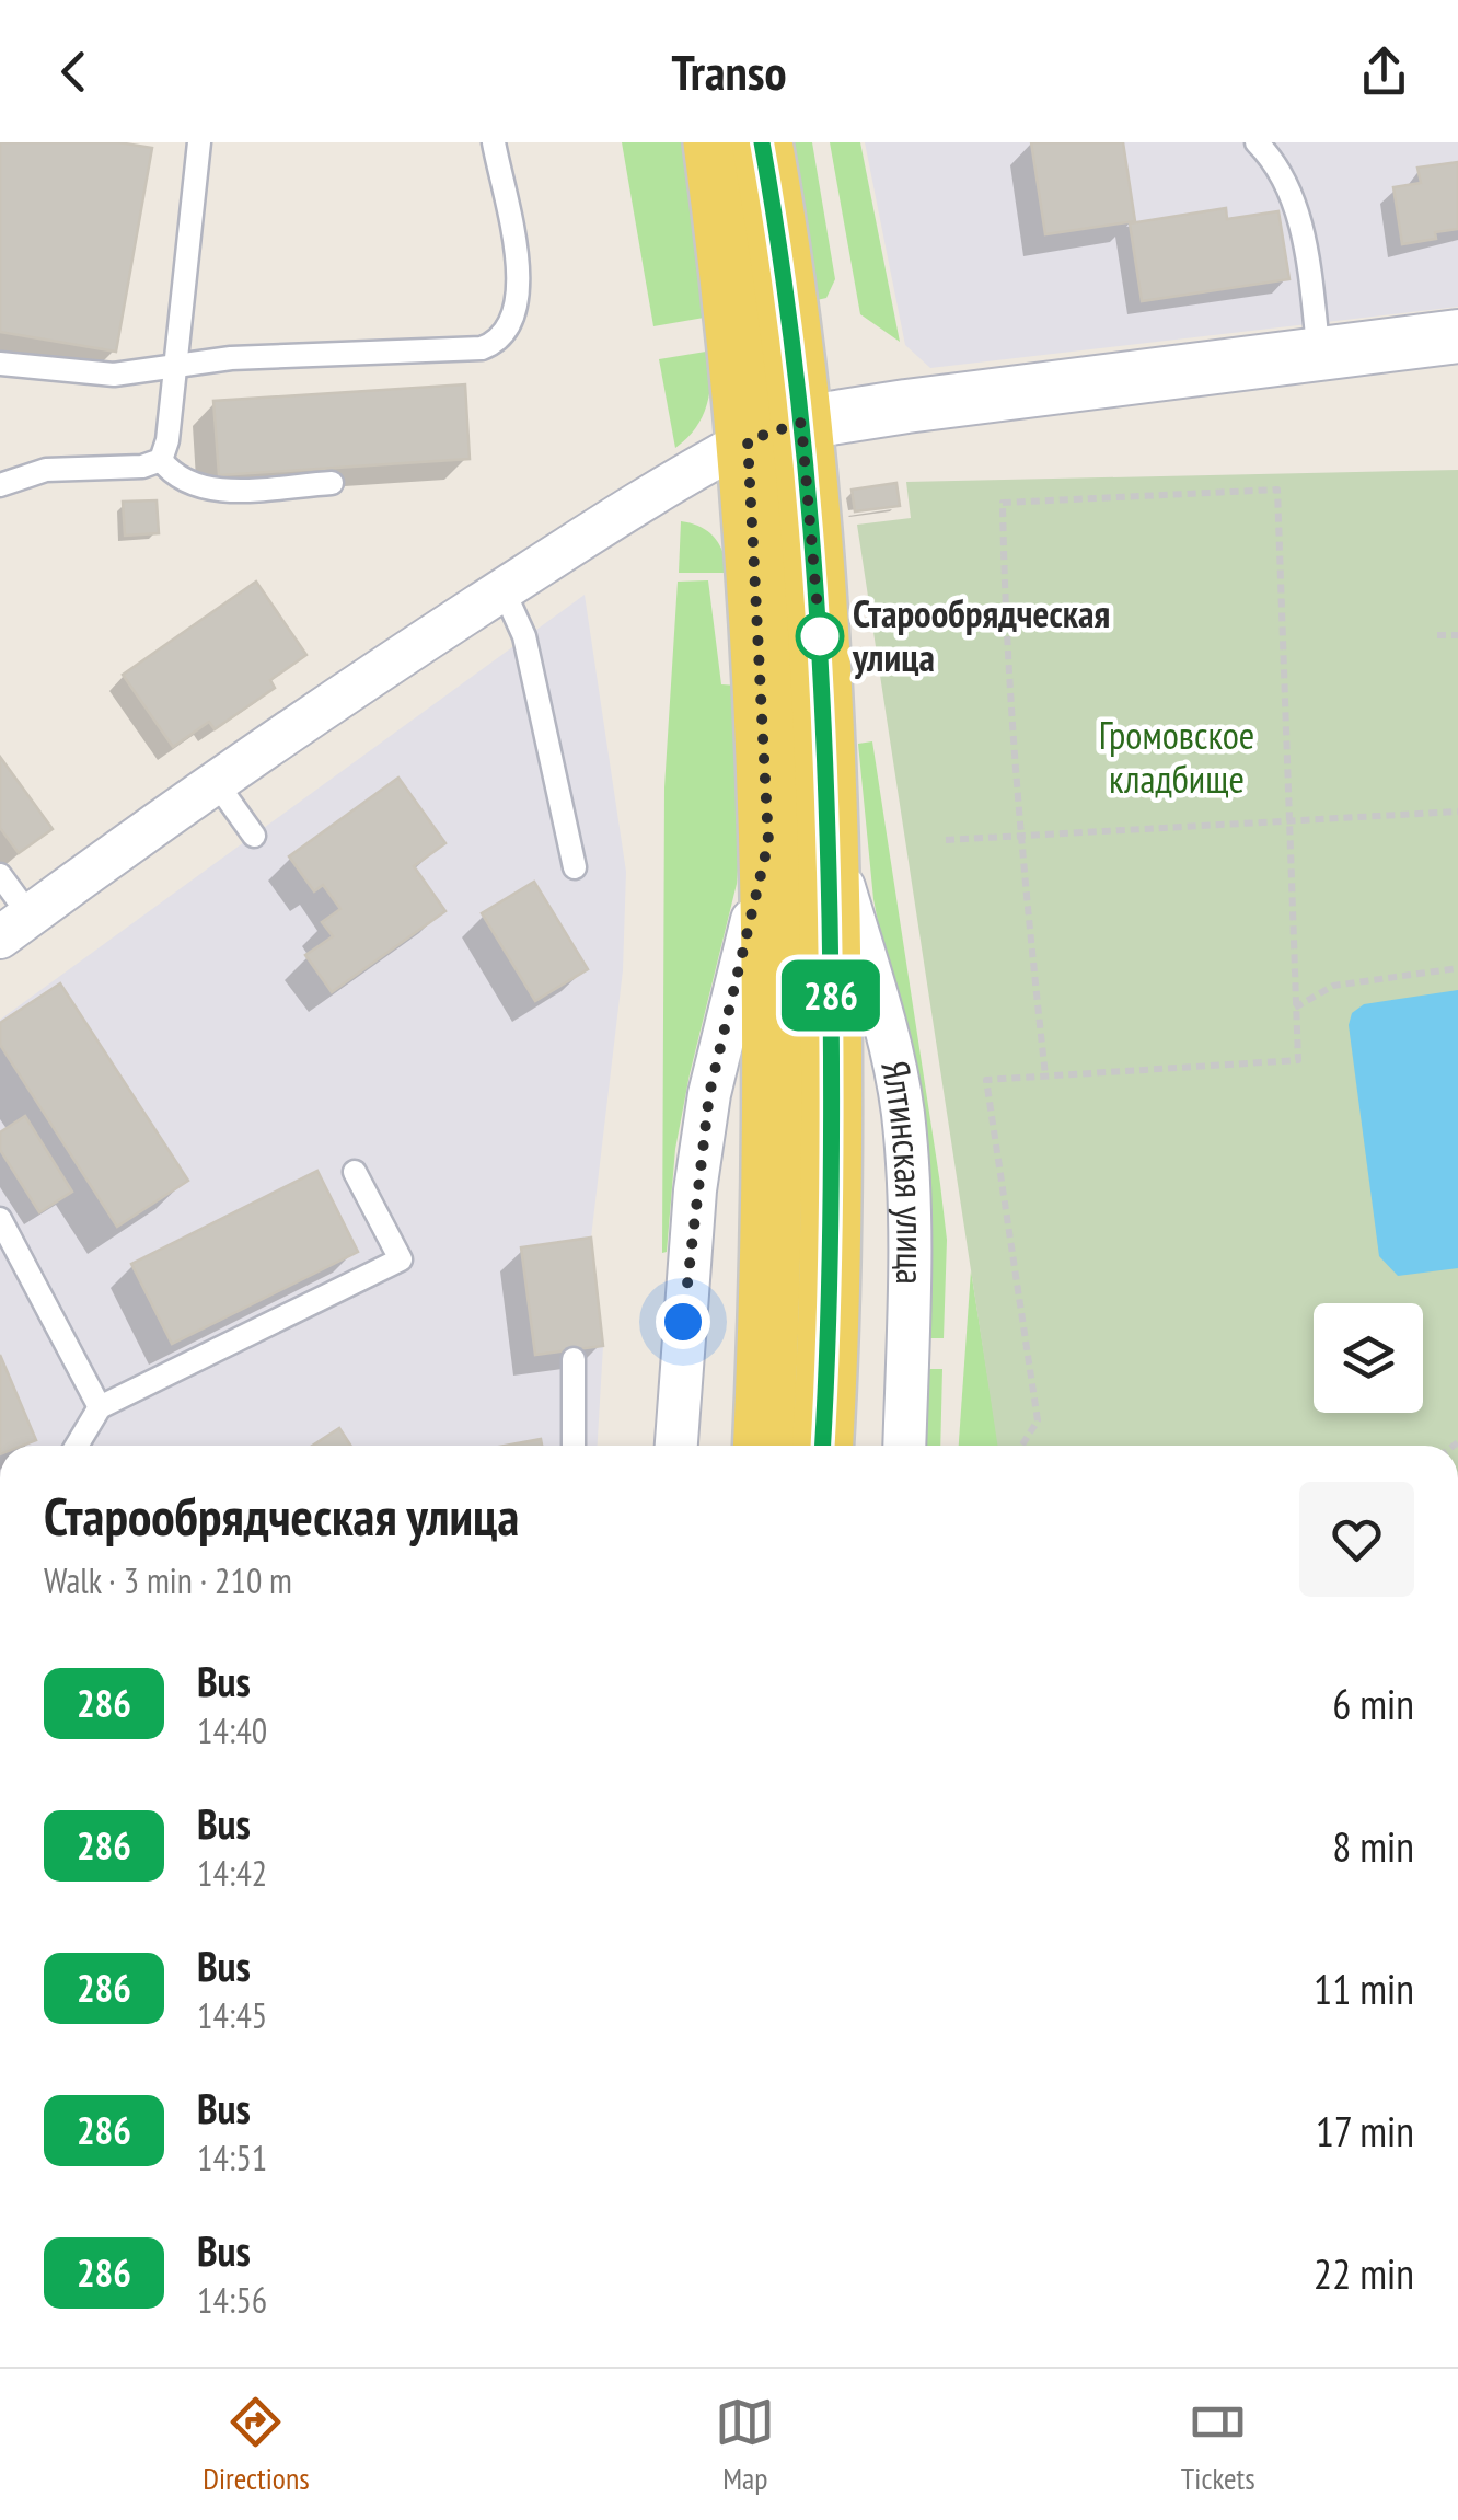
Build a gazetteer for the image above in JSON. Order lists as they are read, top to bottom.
{
  "streets": {
    "street": ["Ялтинская улица"]
  },
  "parks": ["Громовское кладбище"],
  "places": ["Старообрядческая улица"],
  "lines": ["bus line 286"],
  "page": {
    "header": "Transo",
    "on_map": "286",
    "heading": ["Старообрядческая улица", "Walk · 3 min · 210 m"],
    "list": [
      {
        "mark": "286",
        "name": "Bus",
        "note": "14:40",
        "value": "6 min"
      },
      {
        "mark": "286",
        "name": "Bus",
        "note": "14:42",
        "value": "8 min"
      },
      {
        "mark": "286",
        "name": "Bus",
        "note": "14:45",
        "value": "11 min"
      },
      {
        "mark": "286",
        "name": "Bus",
        "note": "14:51",
        "value": "17 min"
      },
      {
        "mark": "286",
        "name": "Bus",
        "note": "14:56",
        "value": "22 min"
      }
    ],
    "tabs": ["Directions", "Map", "Tickets"]
  }
}
